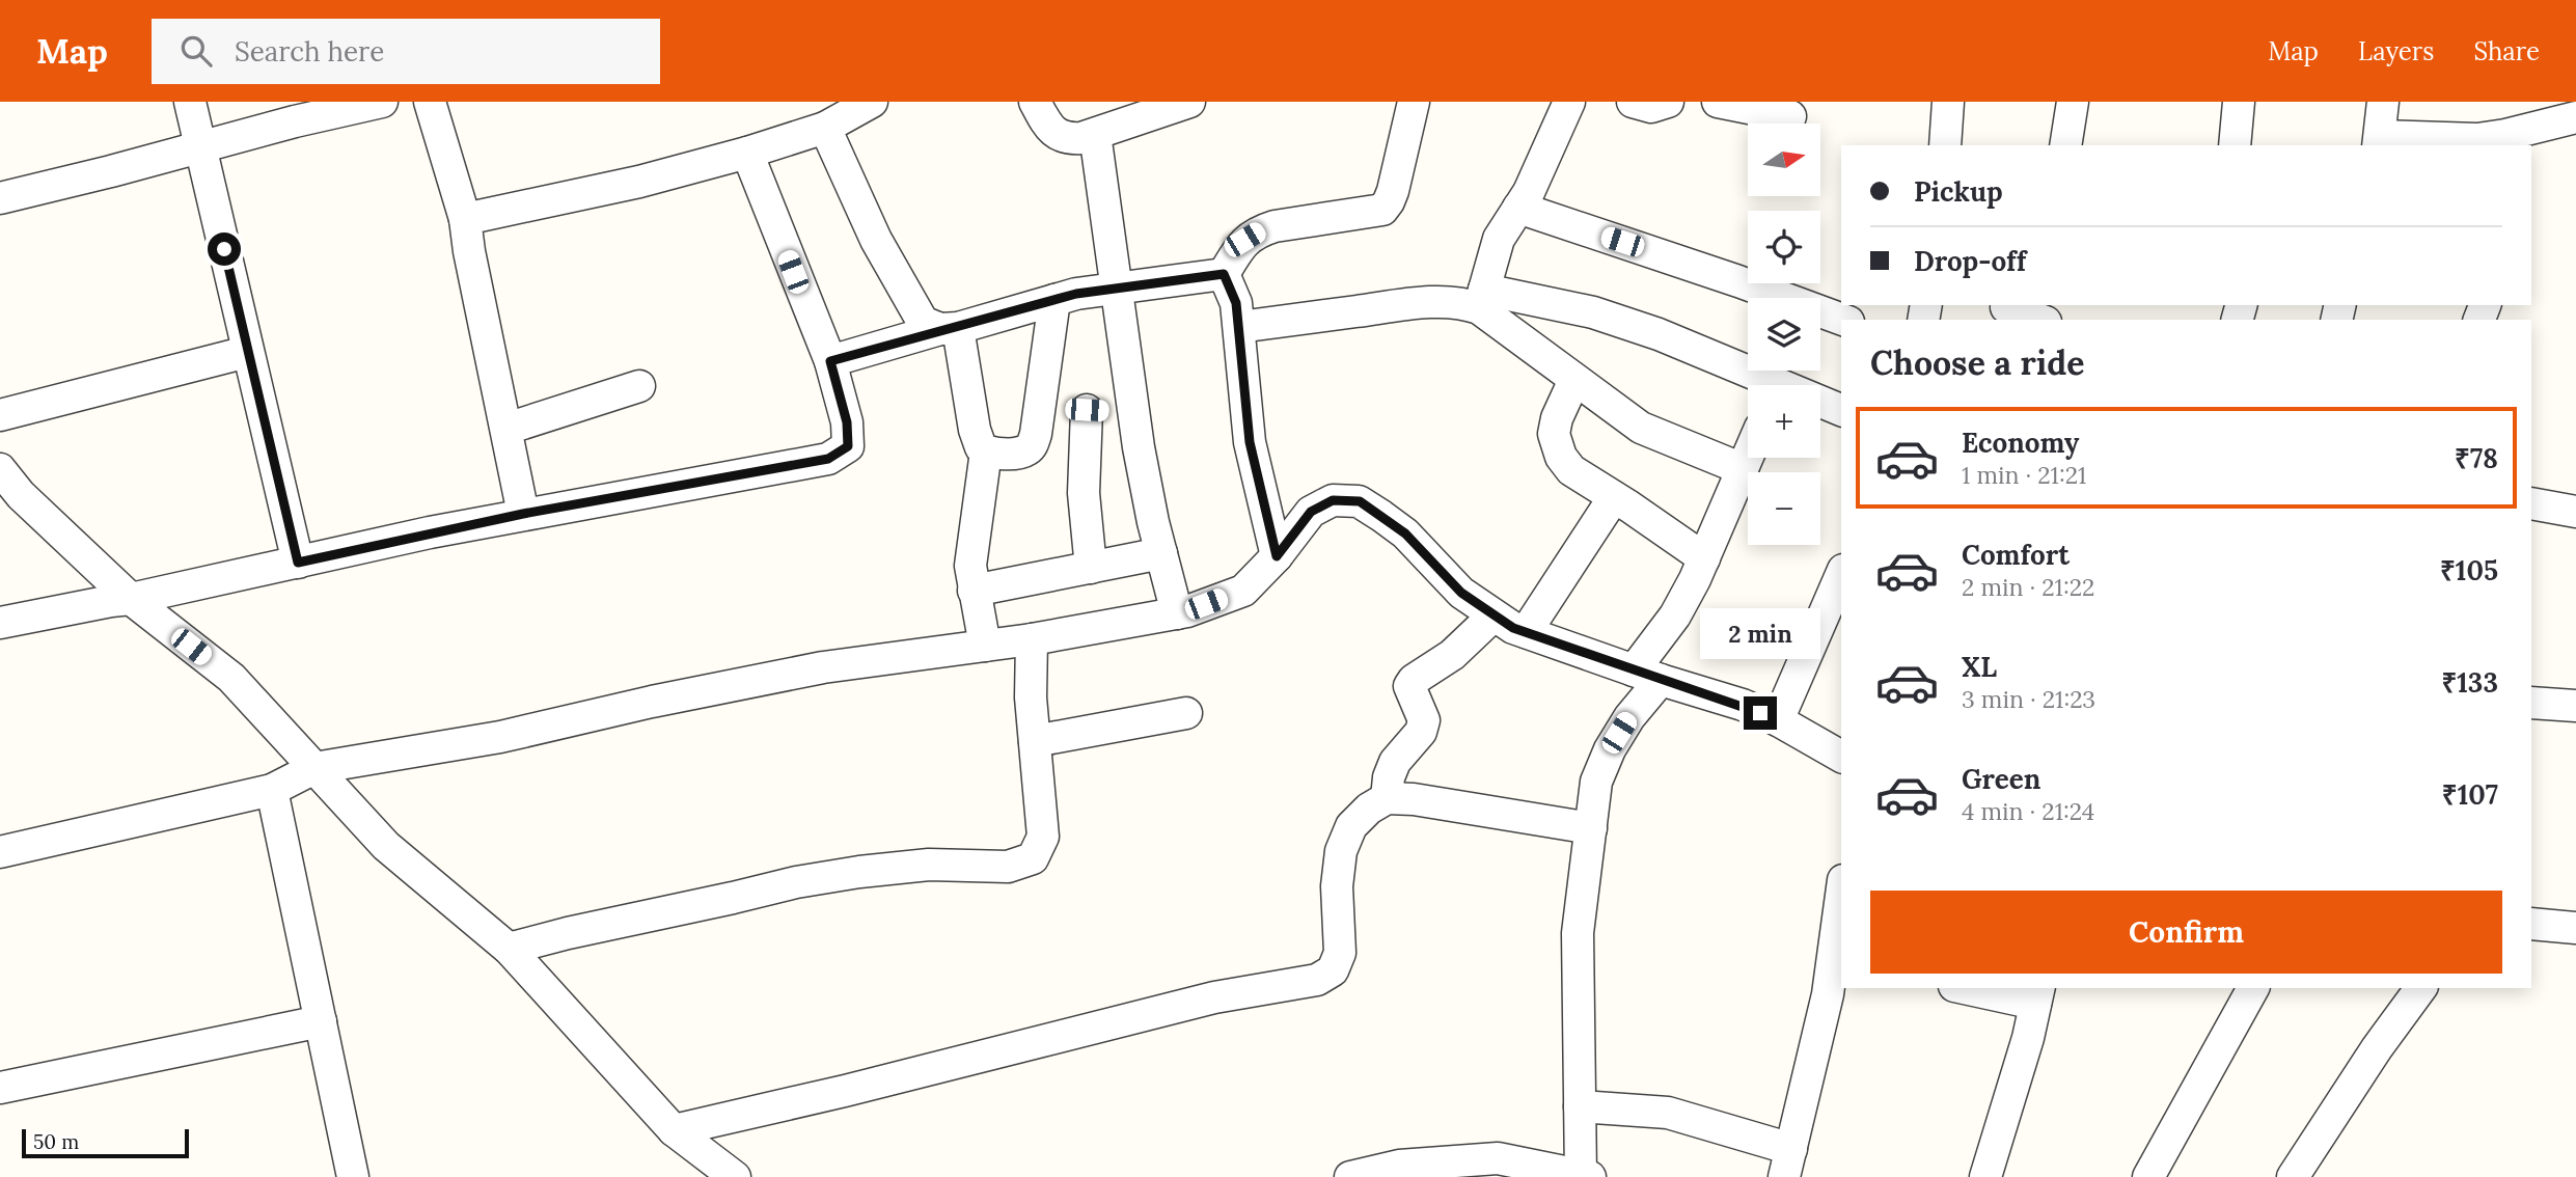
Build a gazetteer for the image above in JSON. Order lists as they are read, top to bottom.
{
  "scale_bar": "50 m",
  "north": "right",
  "page": {
    "header": "Map",
    "search": "Search here",
    "nav": ["Map", "Layers", "Share"],
    "map_buttons": ["+", "−"],
    "banner": ["Pickup", "Drop-off"],
    "heading": "Choose a ride",
    "list": [
      {
        "name": "Economy",
        "note": "1 min · 21:21",
        "value": "₹78"
      },
      {
        "name": "Comfort",
        "note": "2 min · 21:22",
        "value": "₹105"
      },
      {
        "name": "XL",
        "note": "3 min · 21:23",
        "value": "₹133"
      },
      {
        "name": "Green",
        "note": "4 min · 21:24",
        "value": "₹107"
      }
    ],
    "bubble": "2 min",
    "buttons": "Confirm",
    "scale": "50 m"
  }
}
